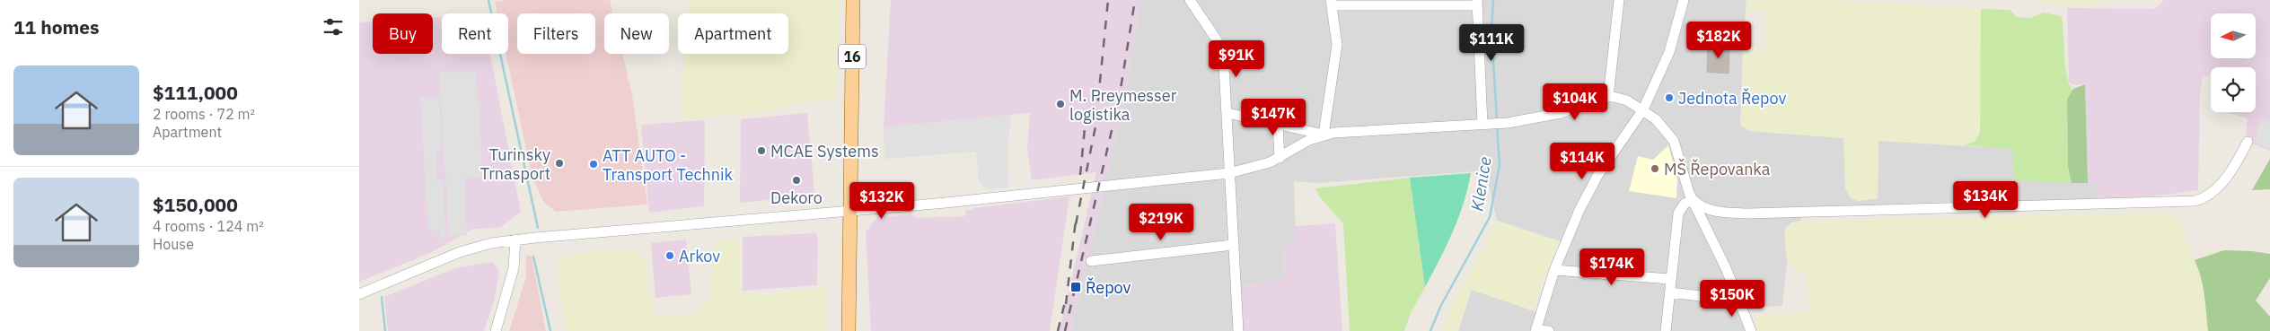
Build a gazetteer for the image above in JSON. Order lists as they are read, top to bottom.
{
  "streets": {
    "main road": ["16"]
  },
  "water": ["Klenice"],
  "places": {
    "other": [
      "Jednota Řepov",
      "M. Preymesser logistika",
      "MCAE Systems",
      "Turinsky Trnasport",
      "ATT AUTO - Transport Technik",
      "MŠ Řepovanka",
      "Dekoro",
      "Arkov"
    ],
    "transit": ["Řepov"]
  },
  "north": "left",
  "page": {
    "heading": "11 homes",
    "chip": [
      "Buy",
      "Rent",
      "Filters",
      "New",
      "Apartment"
    ],
    "price": [
      "$182K",
      "$111K",
      "$91K",
      "$104K",
      "$147K",
      "$114K",
      "$134K",
      "$132K",
      "$219K",
      "$174K",
      "$150K"
    ],
    "list": [
      {
        "name": "$111,000",
        "note": "2 rooms · 72 m² · Apartment"
      },
      {
        "name": "$150,000",
        "note": "4 rooms · 124 m² · House"
      }
    ]
  }
}
